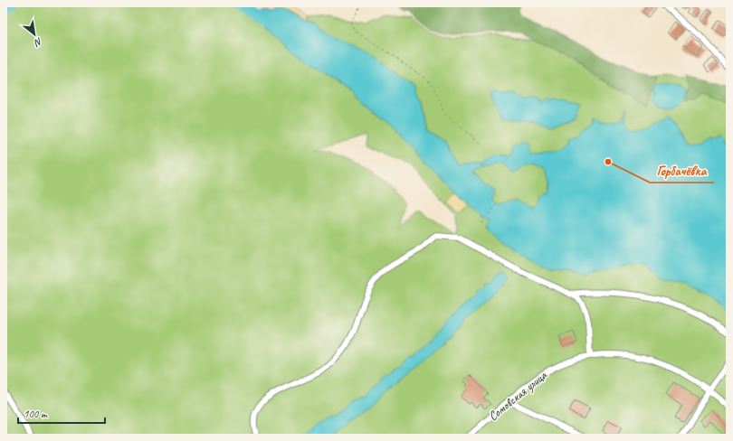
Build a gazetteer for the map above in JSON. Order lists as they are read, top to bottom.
{
  "streets": {
    "street": ["Сомовская улица"]
  },
  "places": ["Горбачёвка"],
  "scale_bar": "100 m",
  "north": "bottom right"
}
